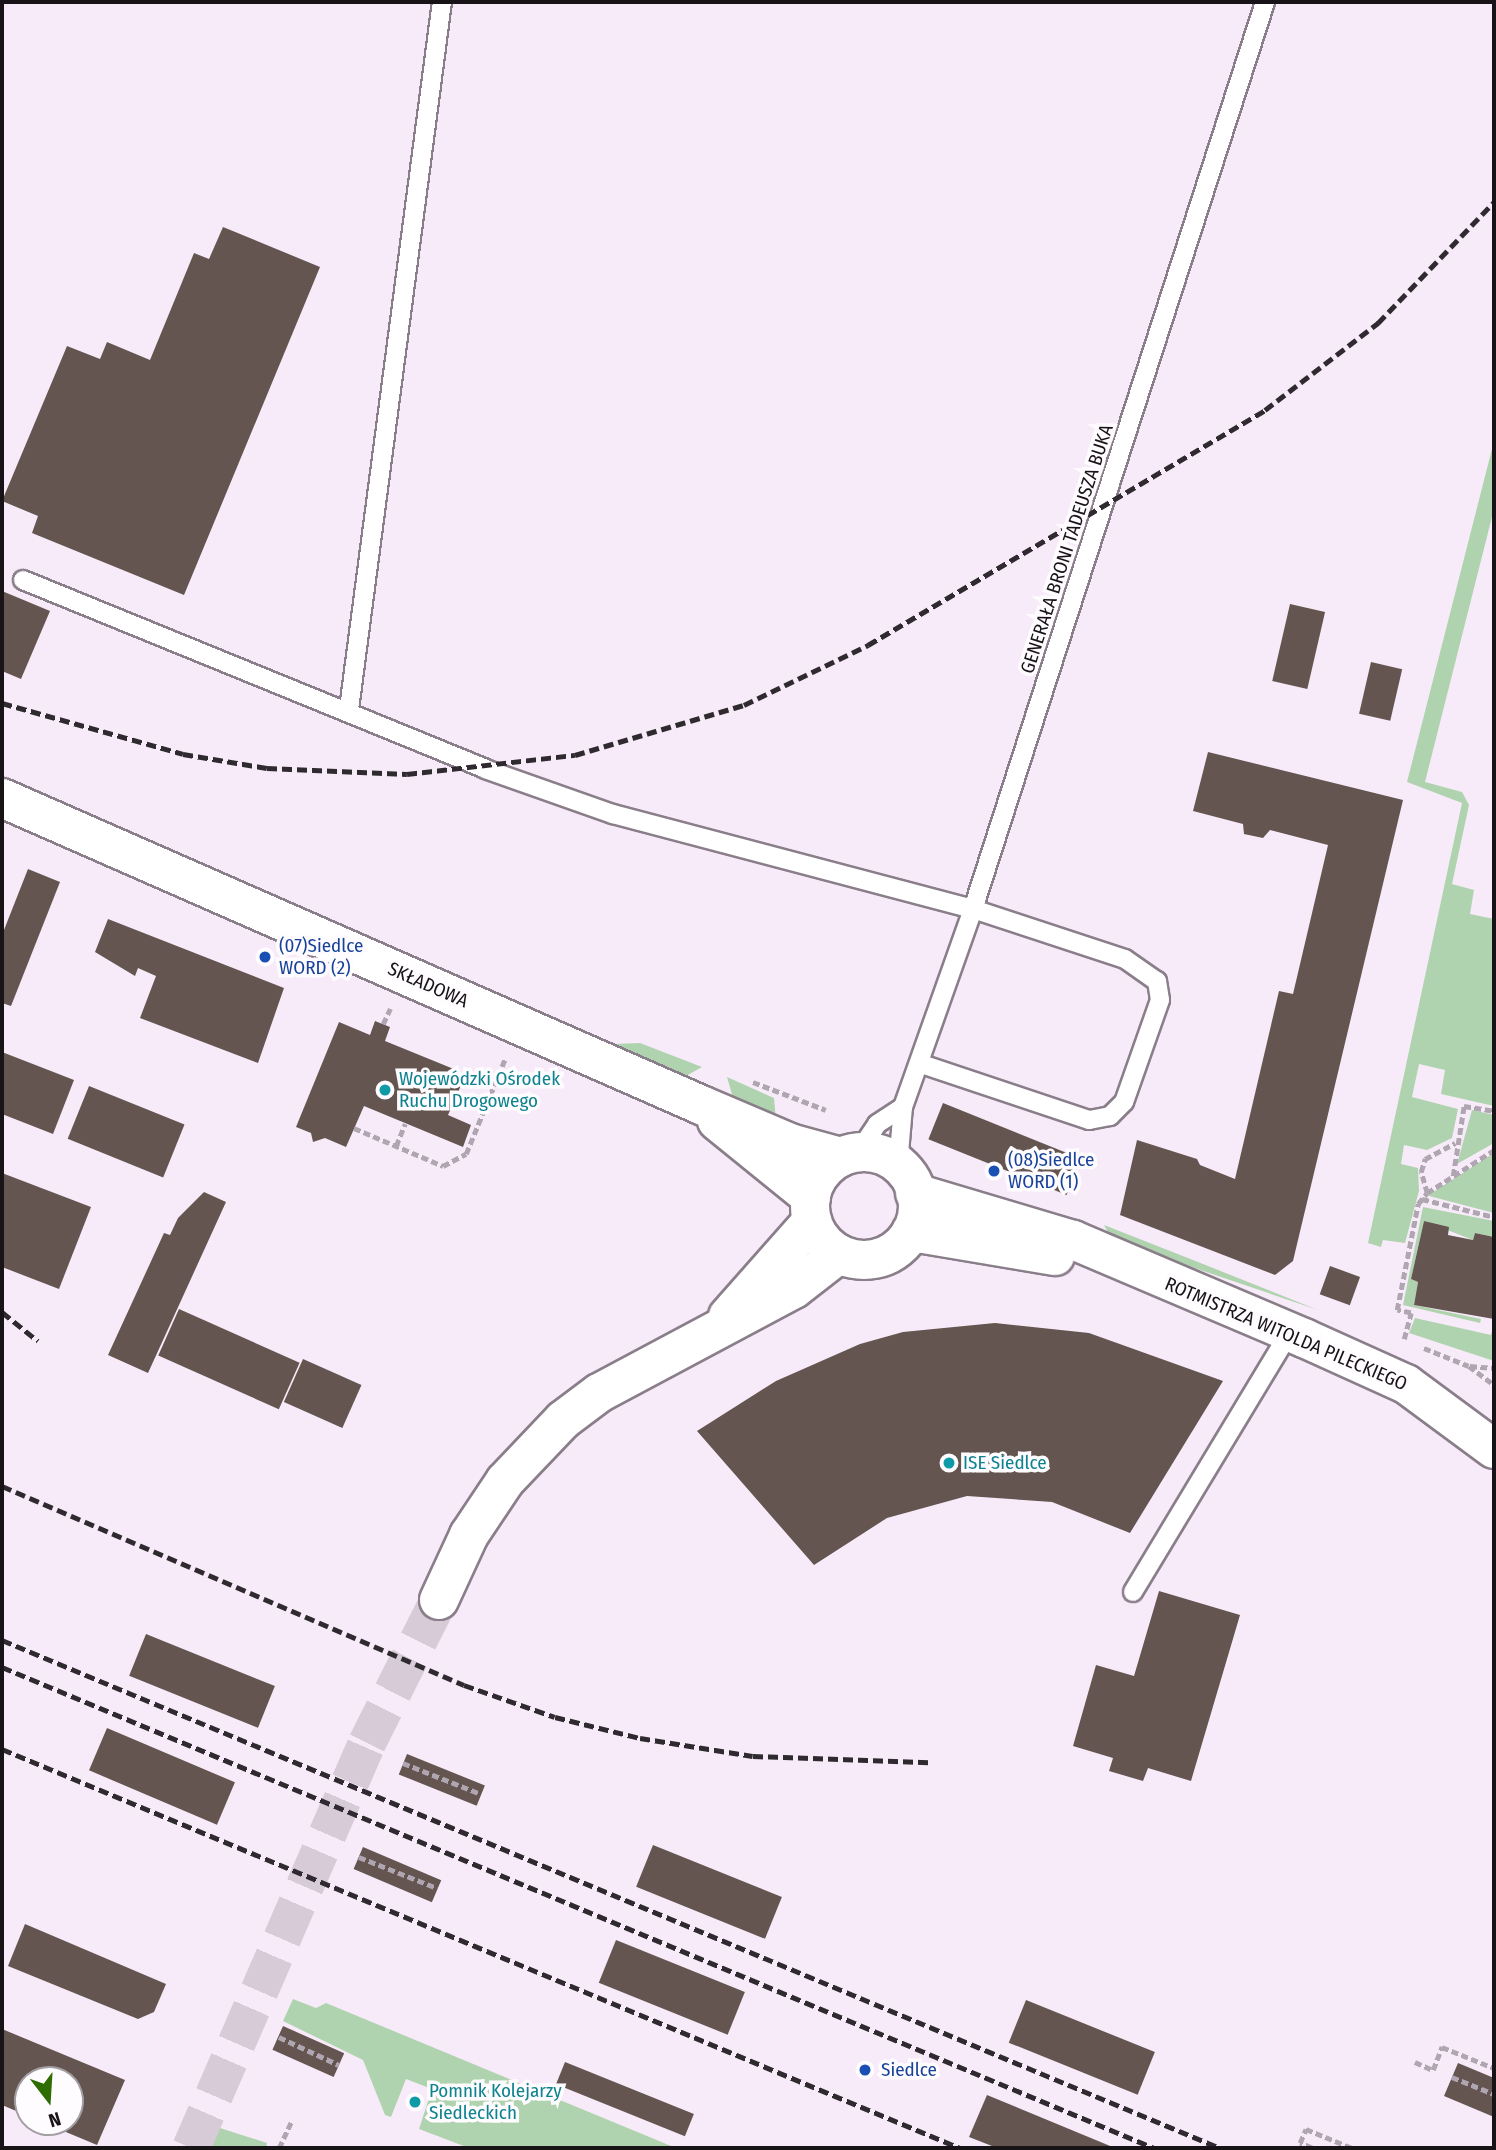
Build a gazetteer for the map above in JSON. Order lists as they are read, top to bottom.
{
  "streets": {
    "main road": ["SKŁADOWA", "ROTMISTRZA WITOLDA PILECKIEGO"],
    "lane": ["GENERAŁA BRONI TADEUSZA BUKA"]
  },
  "crossings": [
    ["GENERAŁA BRONI TADEUSZA BUKA", "SKŁADOWA"],
    ["GENERAŁA BRONI TADEUSZA BUKA", "ROTMISTRZA WITOLDA PILECKIEGO"],
    ["SKŁADOWA", "ROTMISTRZA WITOLDA PILECKIEGO"]
  ],
  "places": [
    "(07)Siedlce WORD (2)",
    "Wojewódzki Ośrodek Ruchu Drogowego",
    "(08)Siedlce WORD (1)",
    "ISE Siedlce",
    "Siedlce",
    "Pomnik Kolejarzy Siedleckich"
  ],
  "north": "bottom"
}
